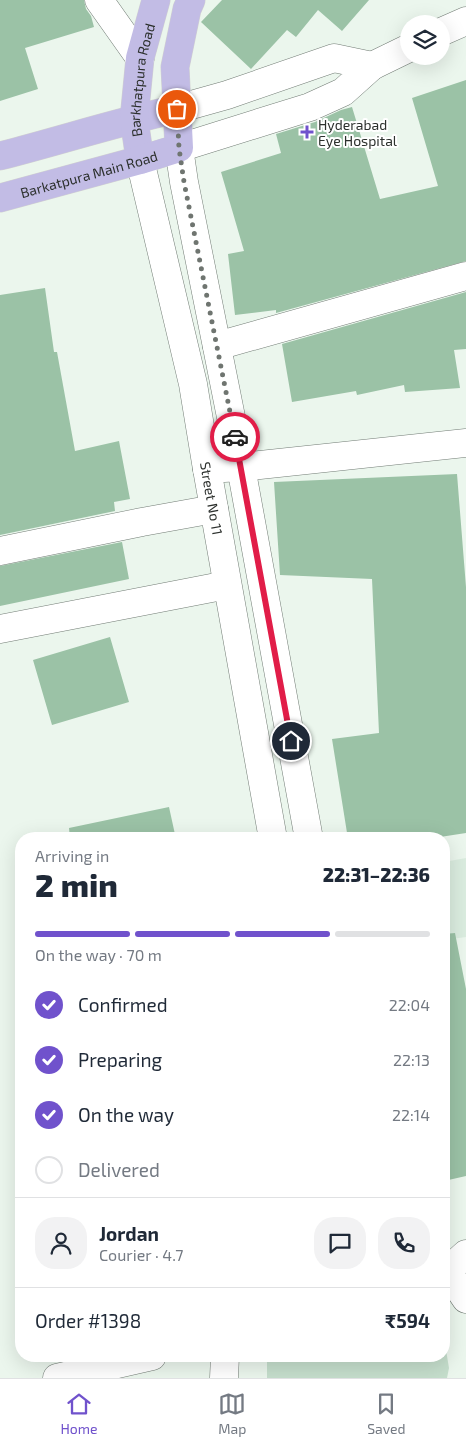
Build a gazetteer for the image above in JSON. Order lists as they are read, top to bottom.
{
  "streets": {
    "main road": ["Barkhatpura Road", "Barkatpura Main Road"],
    "street": ["Street No 11"]
  },
  "crossings": [
    ["Barkhatpura Road", "Barkatpura Main Road"],
    ["Barkhatpura Road", "Street No 11"],
    ["Barkatpura Main Road", "Street No 11"]
  ],
  "places": {
    "health": ["Hyderabad Eye Hospital"]
  },
  "page": {
    "heading": ["2 min", "Arriving in", "22:31–22:36"],
    "panel": [
      "Jordan",
      "Courier · 4.7",
      "Order #1398",
      "₹594"
    ],
    "bar": "On the way · 70 m",
    "list": [
      ["Confirmed", "22:04"],
      ["Preparing", "22:13"],
      ["On the way", "22:14"],
      "Delivered"
    ],
    "tabs": ["Home", "Map", "Saved"]
  }
}
